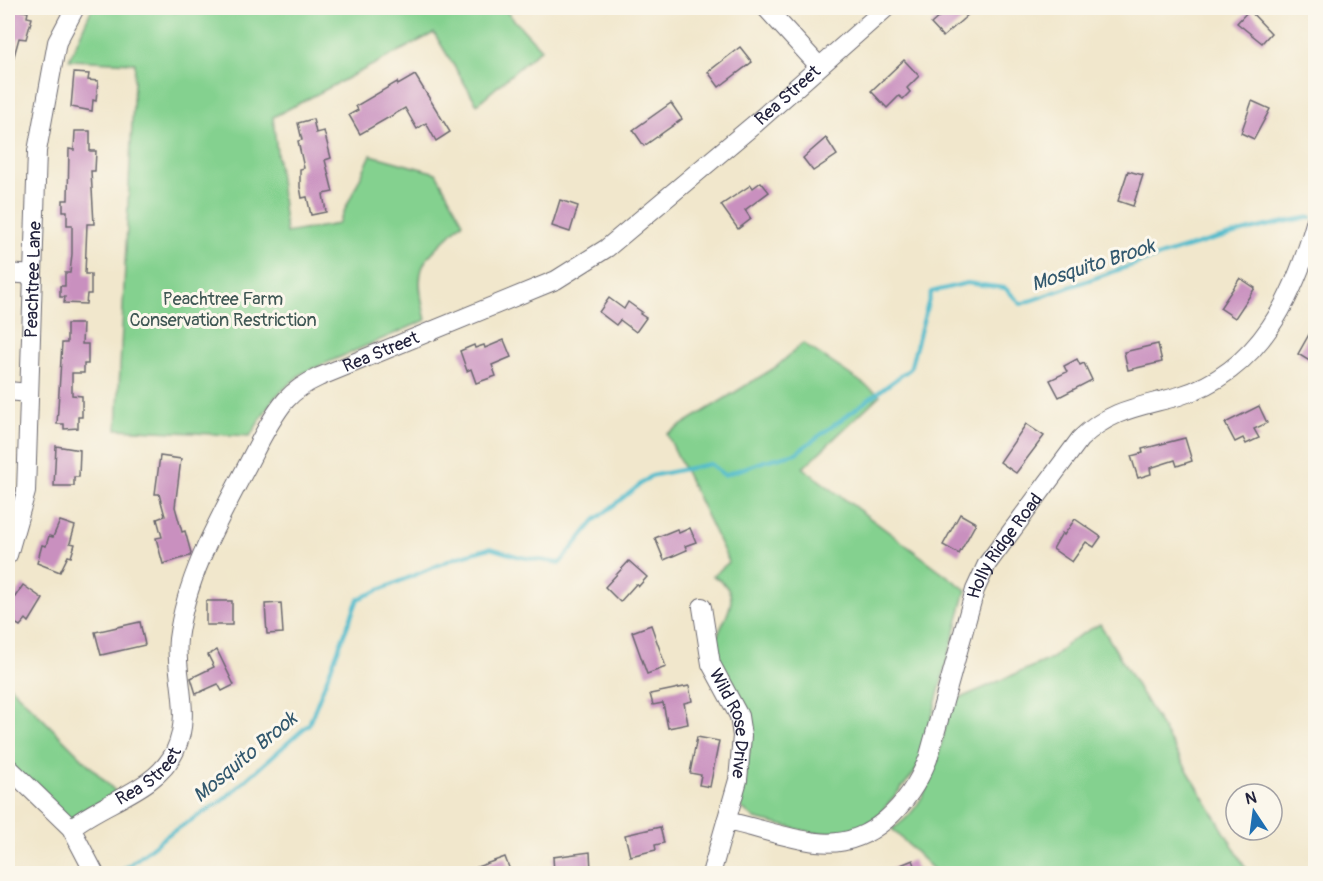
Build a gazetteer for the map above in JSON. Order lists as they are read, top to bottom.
{
  "streets": {
    "street": [
      "Rea Street",
      "Peachtree Lane",
      "Holly Ridge Road",
      "Wild Rose Drive"
    ]
  },
  "crossings": [
    ["Holly Ridge Road", "Wild Rose Drive"]
  ],
  "water": ["Mosquito Brook"],
  "parks": ["Peachtree Farm Conservation Restriction"],
  "north": "top"
}
